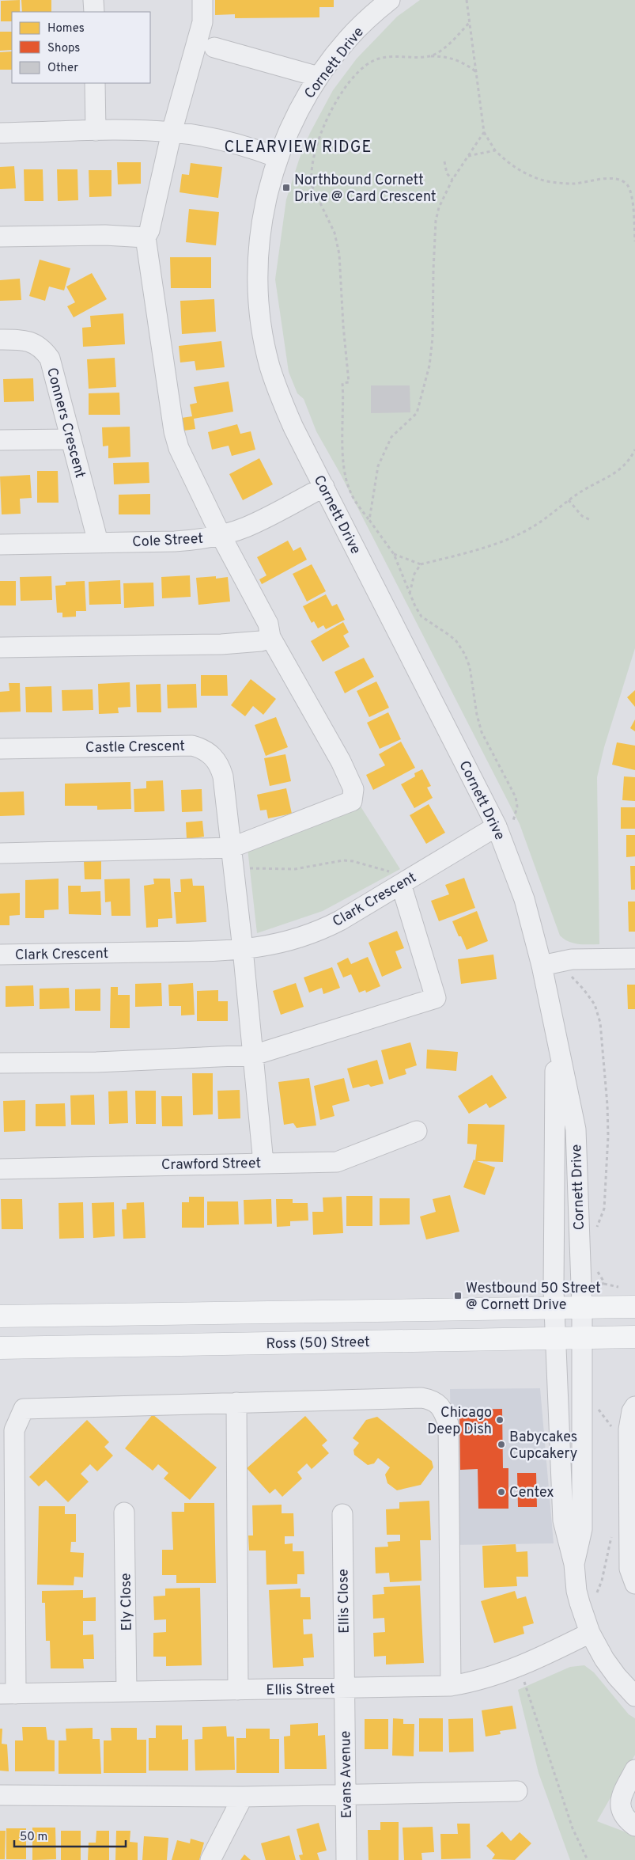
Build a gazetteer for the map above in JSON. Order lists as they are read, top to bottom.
{
  "streets": {
    "main road": ["Ross (50) Street"],
    "street": [
      "Cornett Drive",
      "Conners Crescent",
      "Cole Street",
      "Castle Crescent",
      "Clark Crescent",
      "Crawford Street",
      "Ellis Close",
      "Ely Close",
      "Ellis Street",
      "Evans Avenue"
    ]
  },
  "crossings": [
    ["Cornett Drive", "Cole Street"],
    ["Cornett Drive", "Clark Crescent"],
    ["Cornett Drive", "Ross (50) Street"],
    ["Conners Crescent", "Cole Street"],
    ["Castle Crescent", "Clark Crescent"],
    ["Ellis Close", "Ellis Street"],
    ["Ellis Close", "Evans Avenue"],
    ["Ely Close", "Ellis Street"],
    ["Ellis Street", "Evans Avenue"]
  ],
  "districts": ["CLEARVIEW RIDGE"],
  "places": {
    "transit": ["Northbound Cornett Drive @ Card Crescent", "Westbound 50 Street @ Cornett Drive"],
    "other": ["Chicago Deep Dish", "Babycakes Cupcakery", "Centex"]
  },
  "legend": ["Homes", "Shops", "Other"],
  "scale_bar": "50 m"
}
